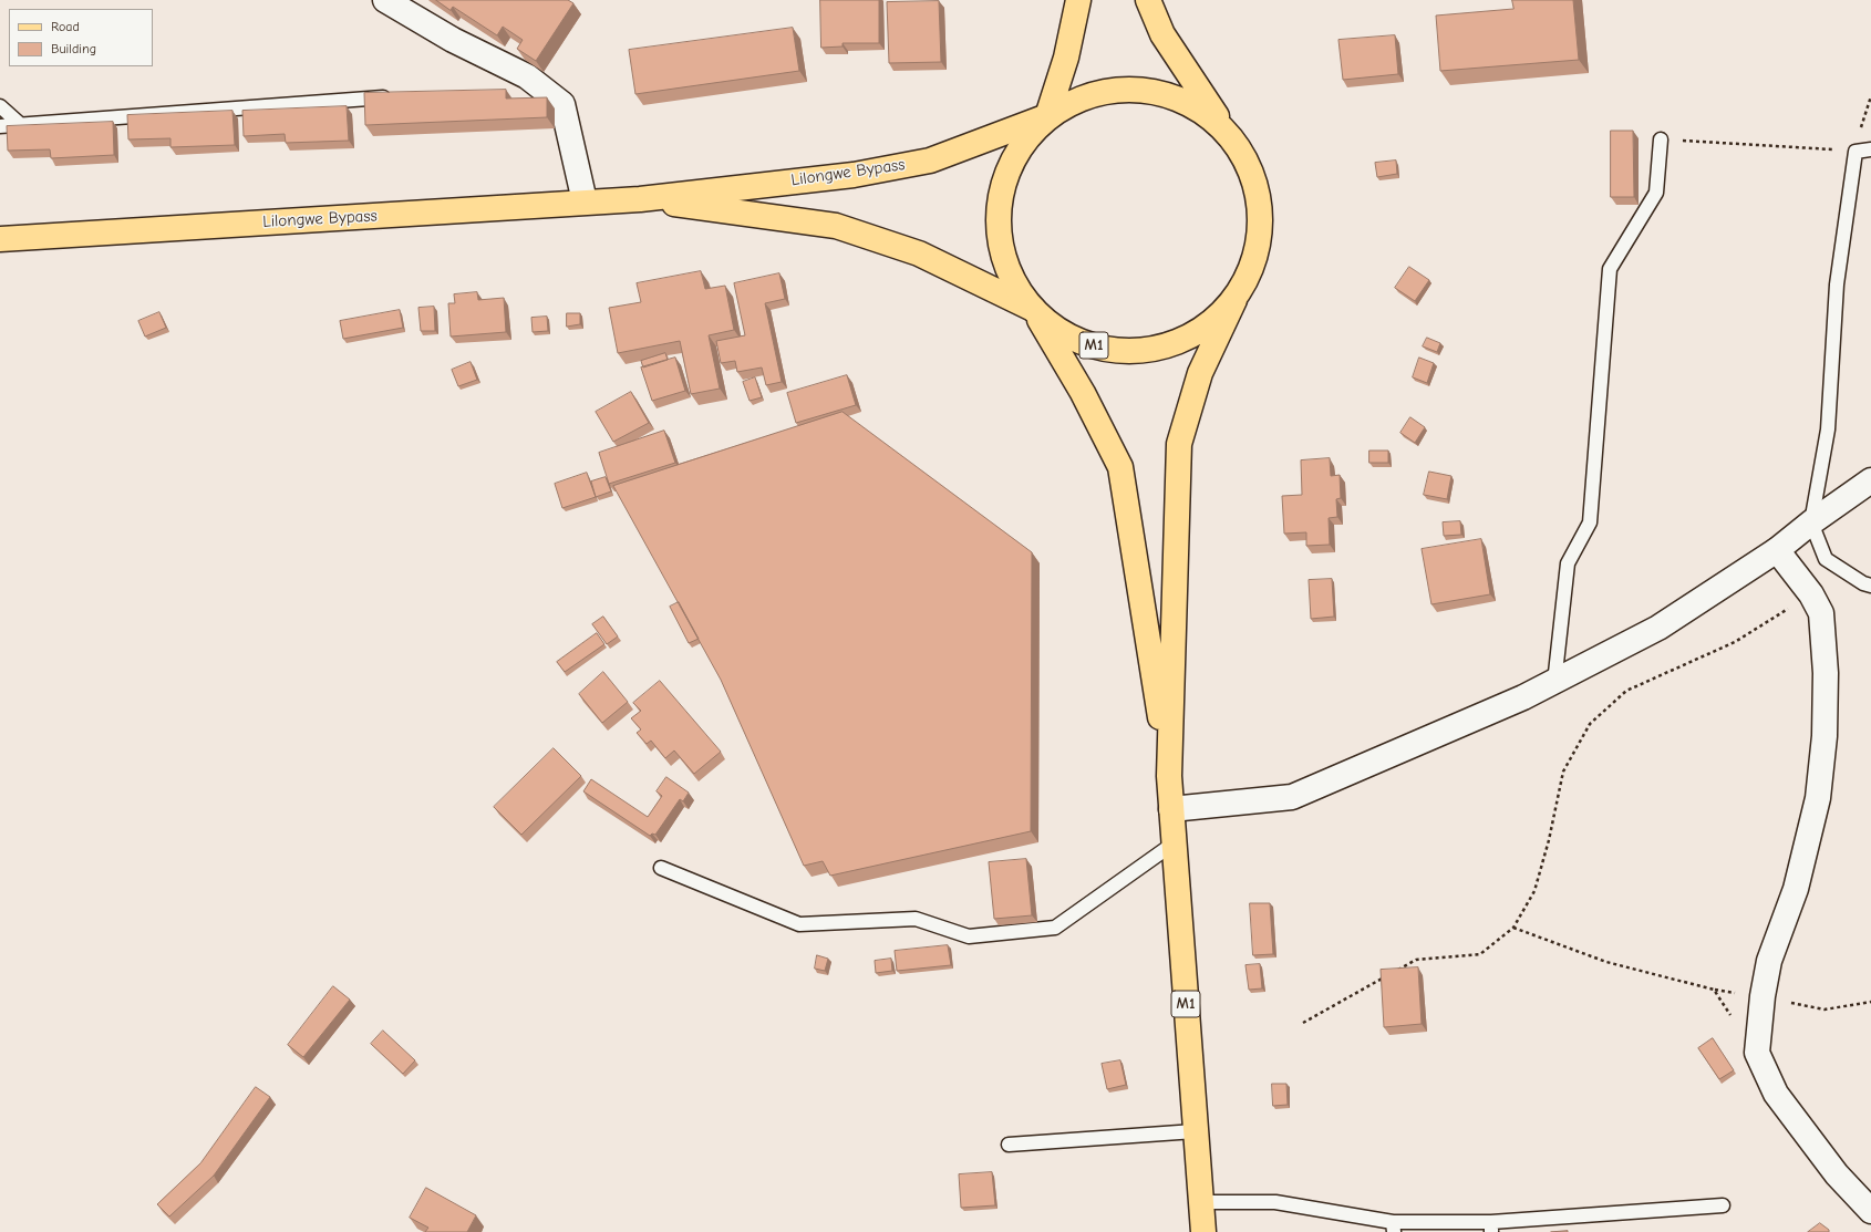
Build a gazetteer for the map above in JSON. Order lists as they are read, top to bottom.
{
  "streets": {
    "main road": ["Lilongwe Bypass", "M1"]
  },
  "crossings": [
    ["Lilongwe Bypass", "M1"]
  ],
  "legend": ["Road", "Building"]
}
